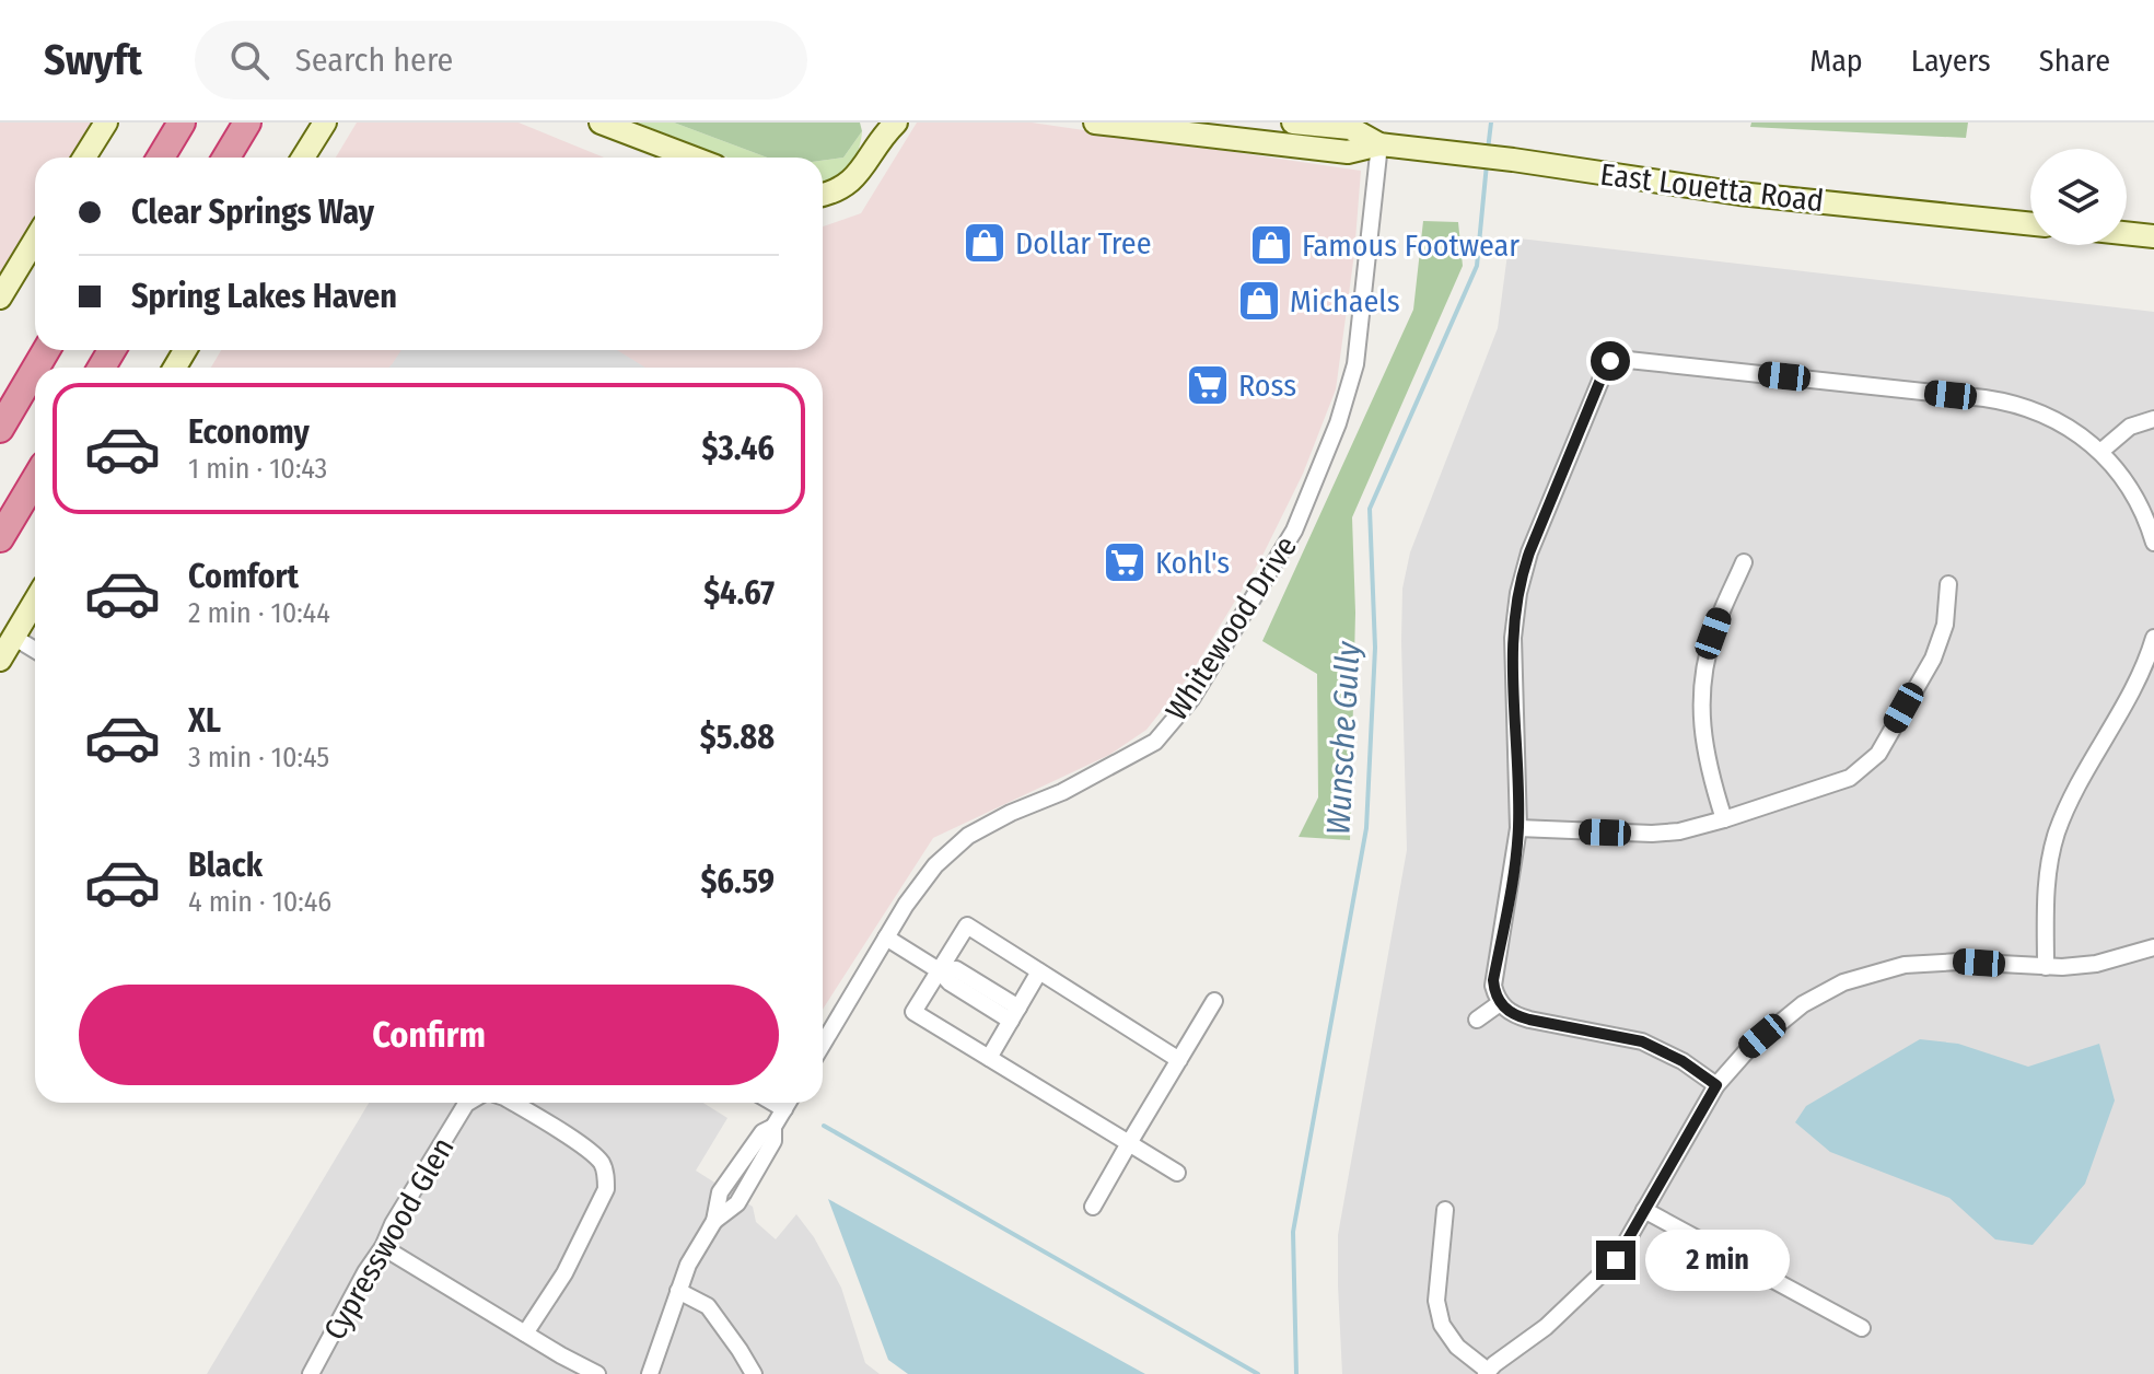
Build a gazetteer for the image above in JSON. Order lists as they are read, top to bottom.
{
  "streets": {
    "main road": ["East Louetta Road"],
    "street": ["Whitewood Drive", "Cypresswood Glen"]
  },
  "crossings": [
    ["East Louetta Road", "Whitewood Drive"]
  ],
  "water": ["Wunsche Gully"],
  "places": {
    "shop": ["Dollar Tree", "Famous Footwear", "Michaels"],
    "supermarket": ["Ross", "Kohl's"]
  },
  "page": {
    "header": "Swyft",
    "search": "Search here",
    "nav": ["Map", "Layers", "Share"],
    "banner": ["Clear Springs Way", "Spring Lakes Haven"],
    "list": [
      {
        "name": "Economy",
        "note": "1 min · 10:43",
        "value": "$3.46"
      },
      {
        "name": "Comfort",
        "note": "2 min · 10:44",
        "value": "$4.67"
      },
      {
        "name": "XL",
        "note": "3 min · 10:45",
        "value": "$5.88"
      },
      {
        "name": "Black",
        "note": "4 min · 10:46",
        "value": "$6.59"
      }
    ],
    "buttons": "Confirm",
    "bubble": "2 min"
  }
}
